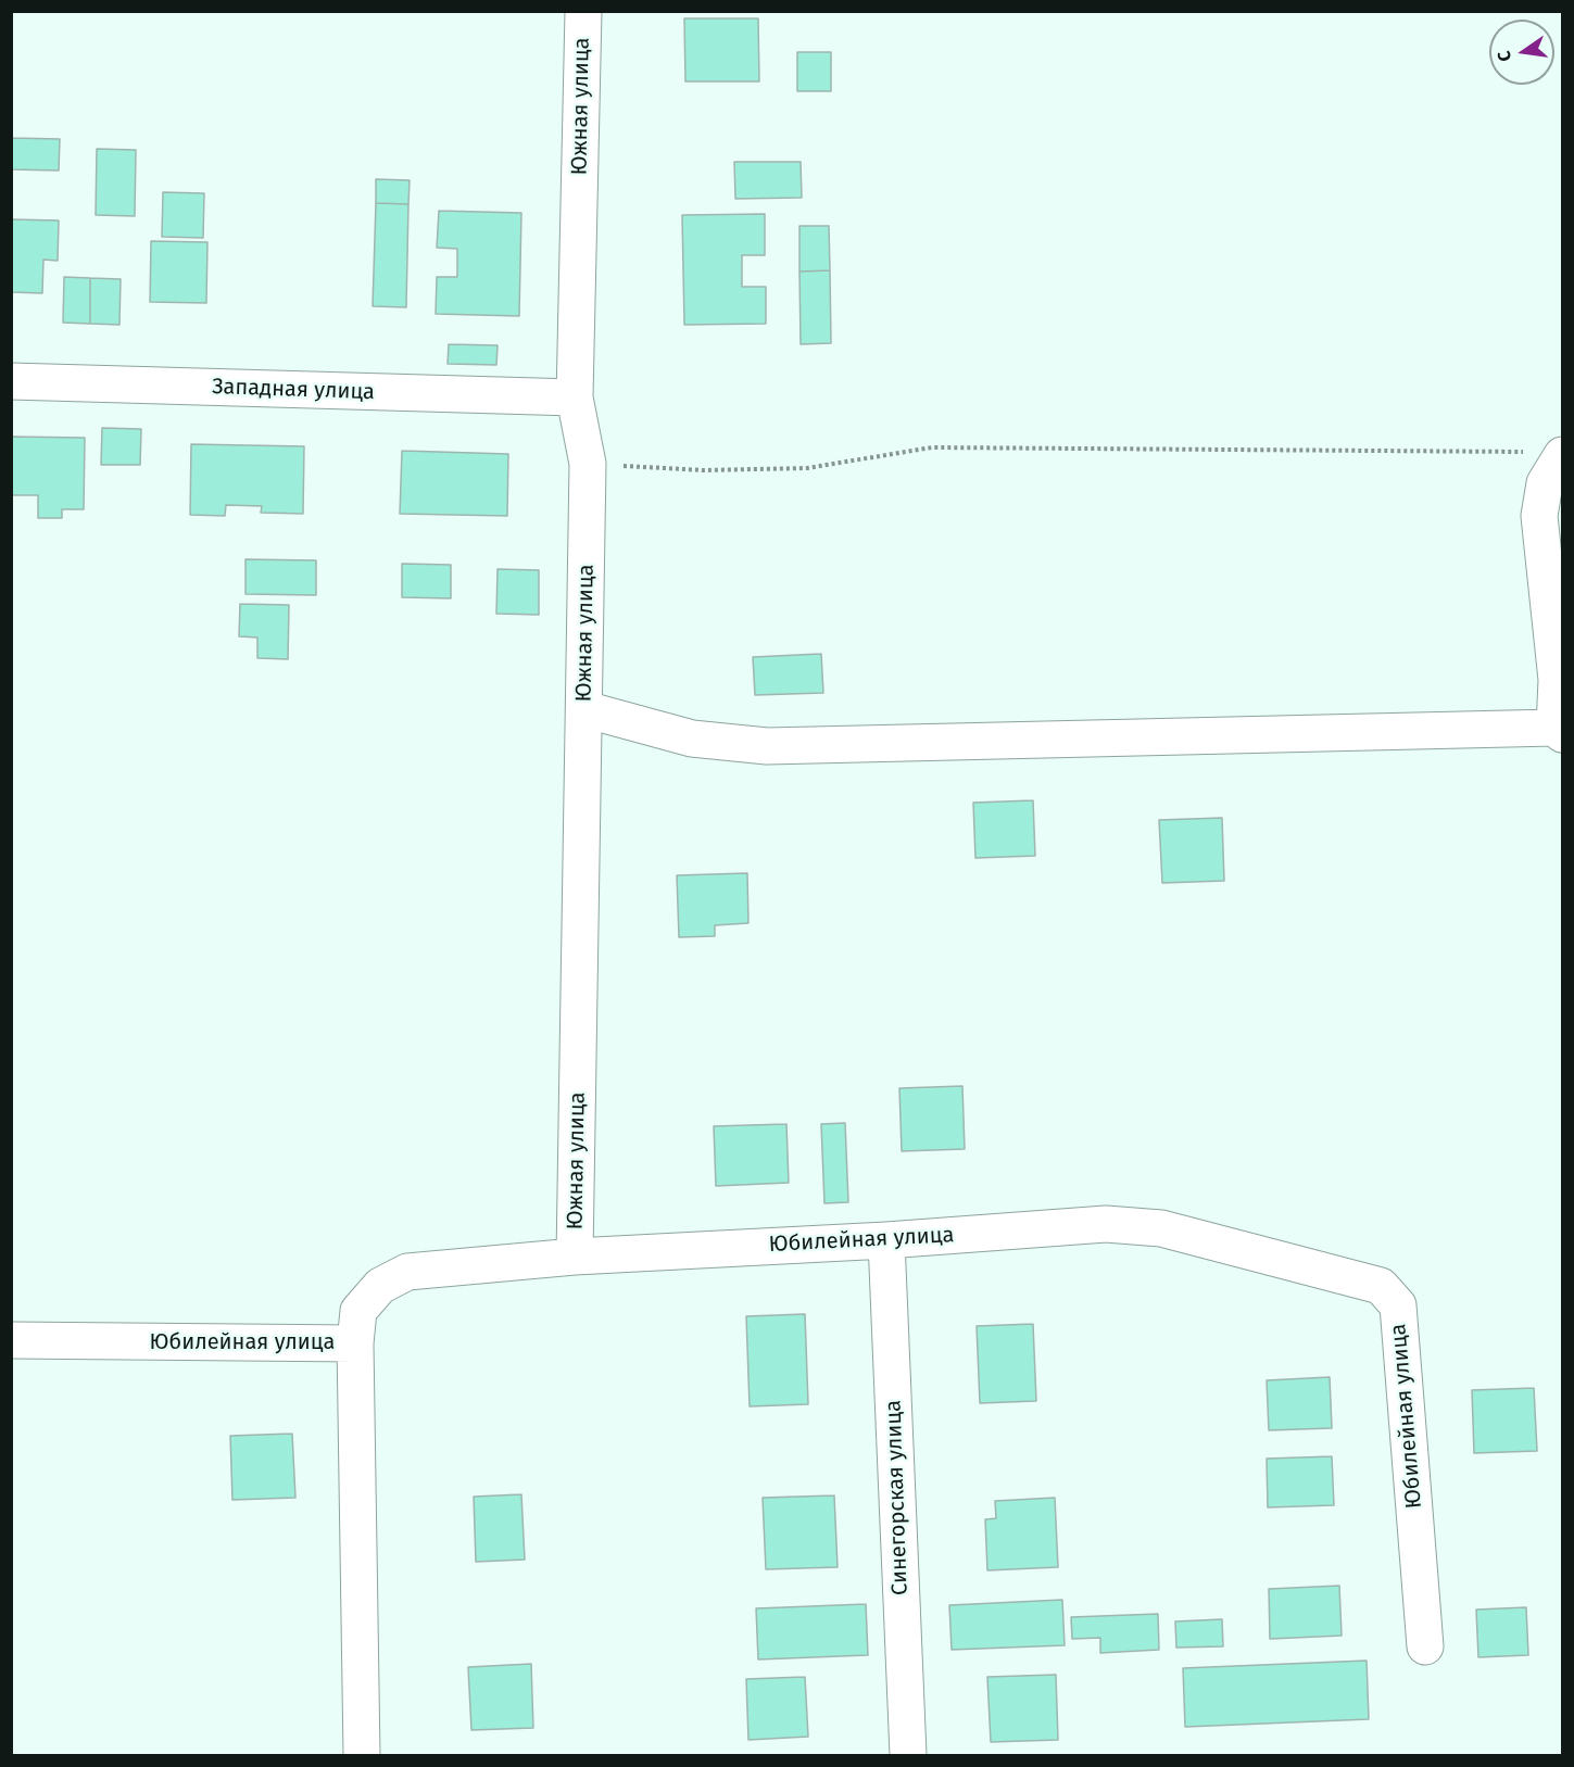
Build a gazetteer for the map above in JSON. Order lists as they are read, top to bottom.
{
  "streets": {
    "street": [
      "Южная улица",
      "Западная улица",
      "Юбилейная улица",
      "Синегорская улица"
    ]
  },
  "crossings": [
    ["Южная улица", "Западная улица"],
    ["Южная улица", "Юбилейная улица"],
    ["Юбилейная улица", "Синегорская улица"]
  ],
  "north": "left"
}
